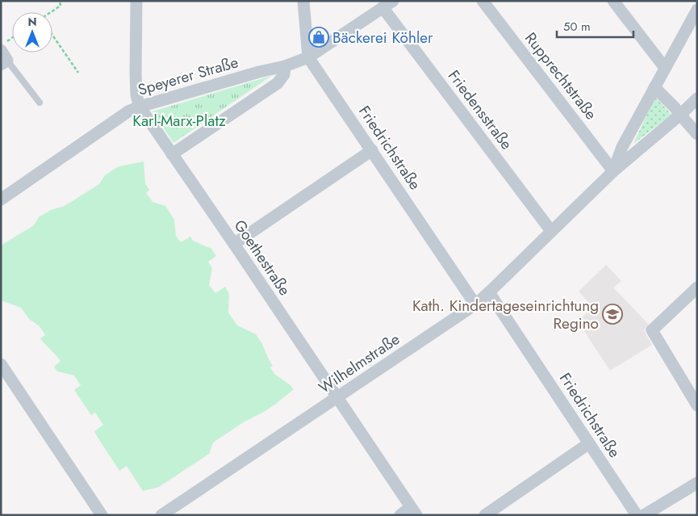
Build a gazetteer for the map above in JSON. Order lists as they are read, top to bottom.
{
  "streets": {
    "street": [
      "Speyerer Straße",
      "Rupprechtstraße",
      "Friedensstraße",
      "Friedrichstraße",
      "Goethestraße",
      "Wilhelmstraße"
    ]
  },
  "crossings": [
    ["Speyerer Straße", "Friedensstraße"],
    ["Speyerer Straße", "Friedrichstraße"],
    ["Speyerer Straße", "Goethestraße"],
    ["Rupprechtstraße", "Wilhelmstraße"],
    ["Friedensstraße", "Wilhelmstraße"],
    ["Friedrichstraße", "Wilhelmstraße"],
    ["Goethestraße", "Wilhelmstraße"]
  ],
  "parks": ["Karl-Marx-Platz"],
  "places": {
    "shop": ["Bäckerei Köhler"],
    "school or university": ["Kath. Kindertageseinrichtung Regino"]
  },
  "scale_bar": "50 m",
  "north": "top"
}
